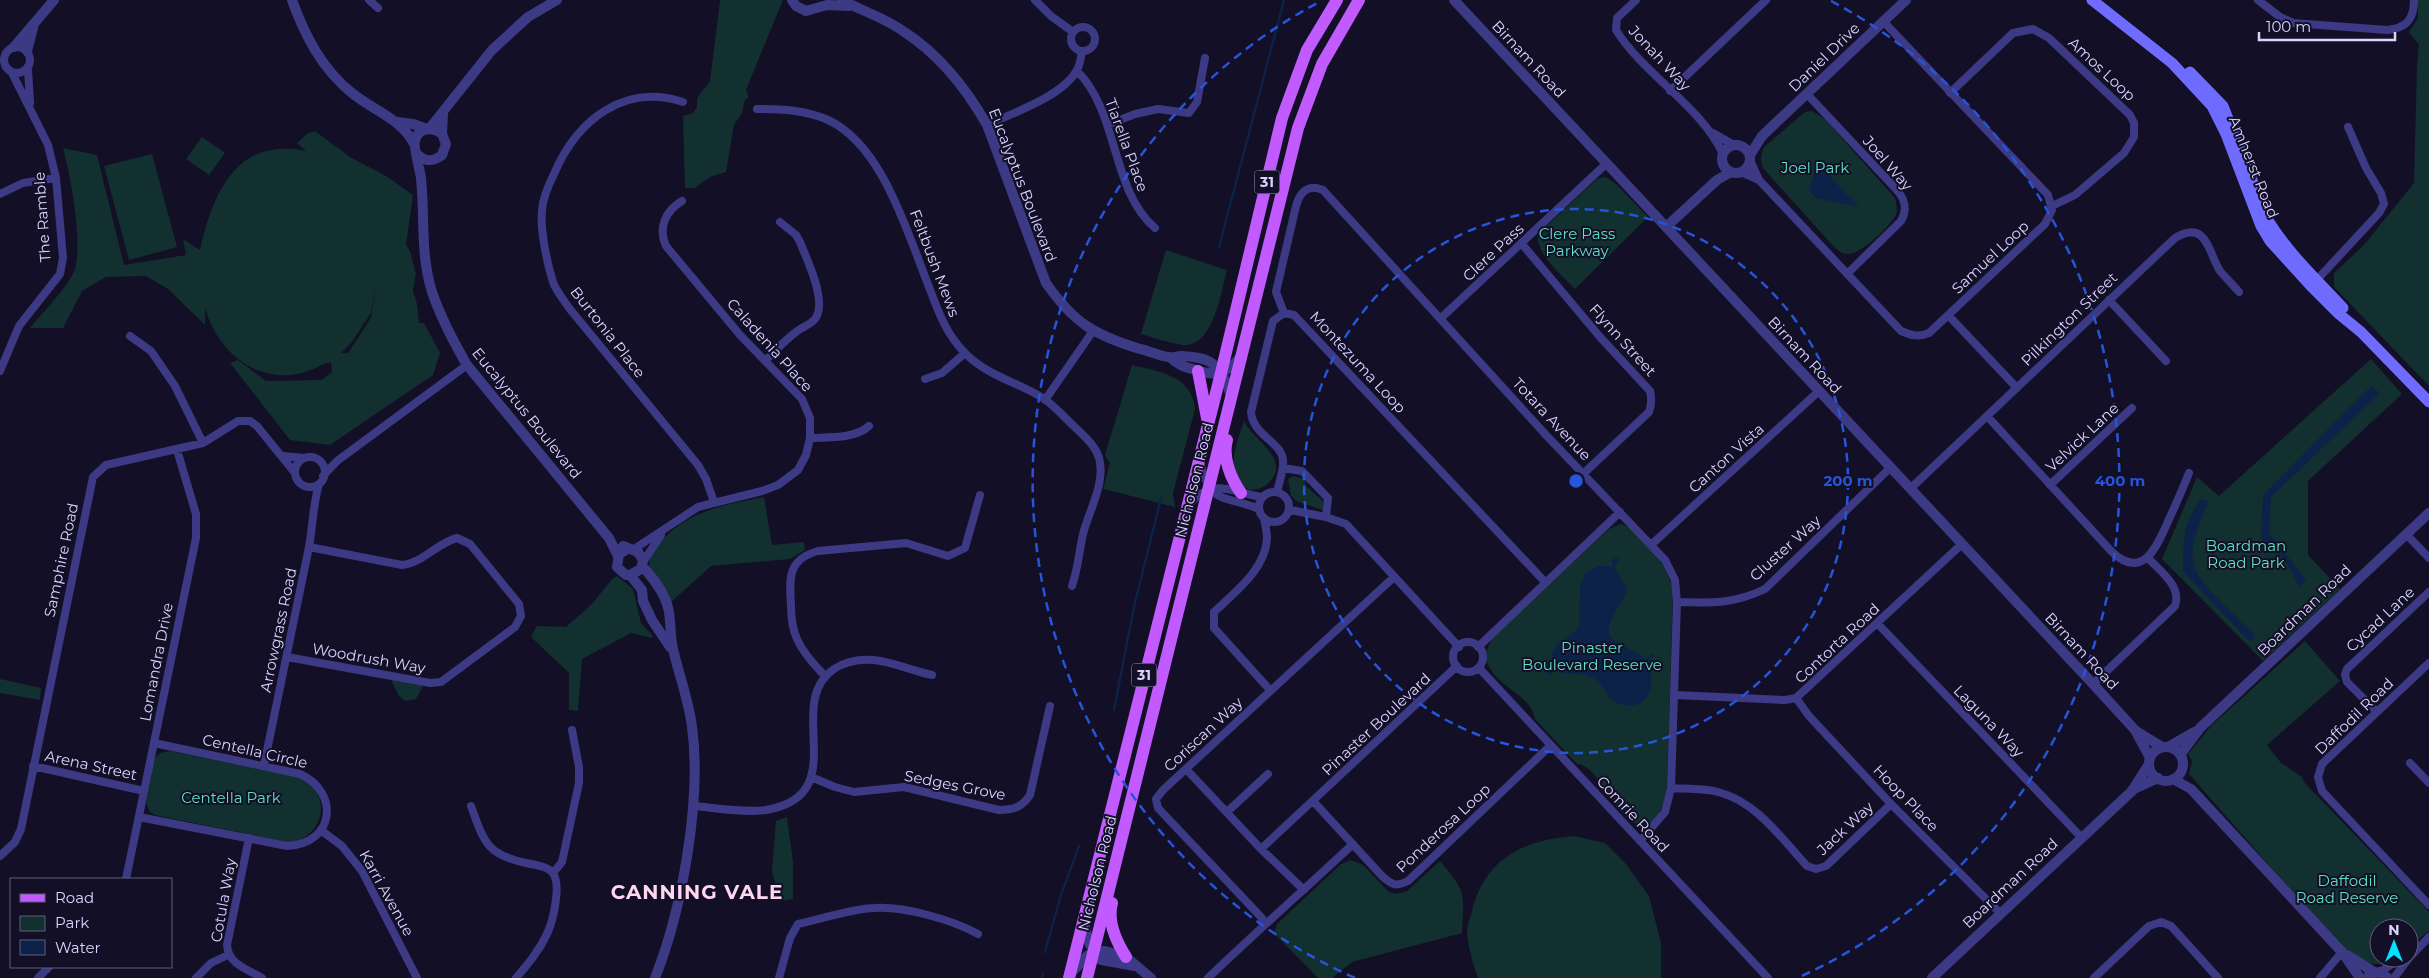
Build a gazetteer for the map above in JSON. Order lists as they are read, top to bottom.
{
  "streets": {
    "main road": ["Amherst Road", "31", "Nicholson Road"],
    "street": [
      "Daniel Drive",
      "Jonah Way",
      "Birnam Road",
      "Amos Loop",
      "Tiarella Place",
      "Joel Way",
      "Eucalyptus Boulevard",
      "The Ramble",
      "Clere Pass",
      "Samuel Loop",
      "Feltbush Mews",
      "Pilkington Street",
      "Burtonia Place",
      "Flynn Street",
      "Caladenia Place",
      "Montezuma Loop",
      "Totara Avenue",
      "Velvick Lane",
      "Canton Vista",
      "Cluster Way",
      "Samphire Road",
      "Boardman Road",
      "Cycad Lane",
      "Arrowgrass Road",
      "Contorta Road",
      "Woodrush Way",
      "Lomandra Drive",
      "Daffodil Road",
      "Laguna Way",
      "Pinaster Boulevard",
      "Coriscan Way",
      "Centella Circle",
      "Arena Street",
      "Sedges Grove",
      "Hoop Place",
      "Comrie Road",
      "Ponderosa Loop",
      "Jack Way",
      "Karri Avenue",
      "Cotula Way"
    ]
  },
  "crossings": [
    ["Daniel Drive", "Jonah Way"],
    ["Daniel Drive", "Birnam Road"],
    ["Daniel Drive", "Joel Way"],
    ["Daniel Drive", "Samuel Loop"],
    ["Jonah Way", "Samuel Loop"],
    ["Birnam Road", "Clere Pass"],
    ["Birnam Road", "Pilkington Street"],
    ["Birnam Road", "Canton Vista"],
    ["Birnam Road", "Cluster Way"],
    ["Birnam Road", "Boardman Road"],
    ["Birnam Road", "Contorta Road"],
    ["Amos Loop", "Samuel Loop"],
    ["Joel Way", "Samuel Loop"],
    ["Eucalyptus Boulevard", "Caladenia Place"],
    ["Eucalyptus Boulevard", "Nicholson Road"],
    ["Eucalyptus Boulevard", "Arrowgrass Road"],
    ["Clere Pass", "Flynn Street"],
    ["Clere Pass", "Totara Avenue"],
    ["Burtonia Place", "Caladenia Place"],
    ["Flynn Street", "Totara Avenue"],
    ["Montezuma Loop", "Totara Avenue"],
    ["Totara Avenue", "Canton Vista"],
    ["Totara Avenue", "Cluster Way"],
    ["Totara Avenue", "Contorta Road"],
    ["Totara Avenue", "Comrie Road"],
    ["Totara Avenue", "Jack Way"],
    ["Samphire Road", "Arrowgrass Road"],
    ["Samphire Road", "Lomandra Drive"],
    ["Samphire Road", "Arena Street"],
    ["Boardman Road", "Laguna Way"],
    ["Boardman Road", "Hoop Place"],
    ["Cycad Lane", "Daffodil Road"],
    ["Arrowgrass Road", "Woodrush Way"],
    ["Arrowgrass Road", "Centella Circle"],
    ["Contorta Road", "Laguna Way"],
    ["Contorta Road", "Hoop Place"],
    ["Lomandra Drive", "Centella Circle"],
    ["Lomandra Drive", "Arena Street"],
    ["Pinaster Boulevard", "Comrie Road"],
    ["Pinaster Boulevard", "Ponderosa Loop"],
    ["Centella Circle", "Karri Avenue"],
    ["Hoop Place", "Jack Way"],
    ["Comrie Road", "Ponderosa Loop"]
  ],
  "districts": ["CANNING VALE"],
  "parks": [
    "Joel Park",
    "Clere Pass Parkway",
    "Boardman Road Park",
    "Pinaster Boulevard Reserve",
    "Centella Park",
    "Daffodil Road Reserve"
  ],
  "legend": ["Road", "Park", "Water"],
  "scale_bar": "100 m",
  "north": "top",
  "rings": ["200 m", "400 m"]
}
